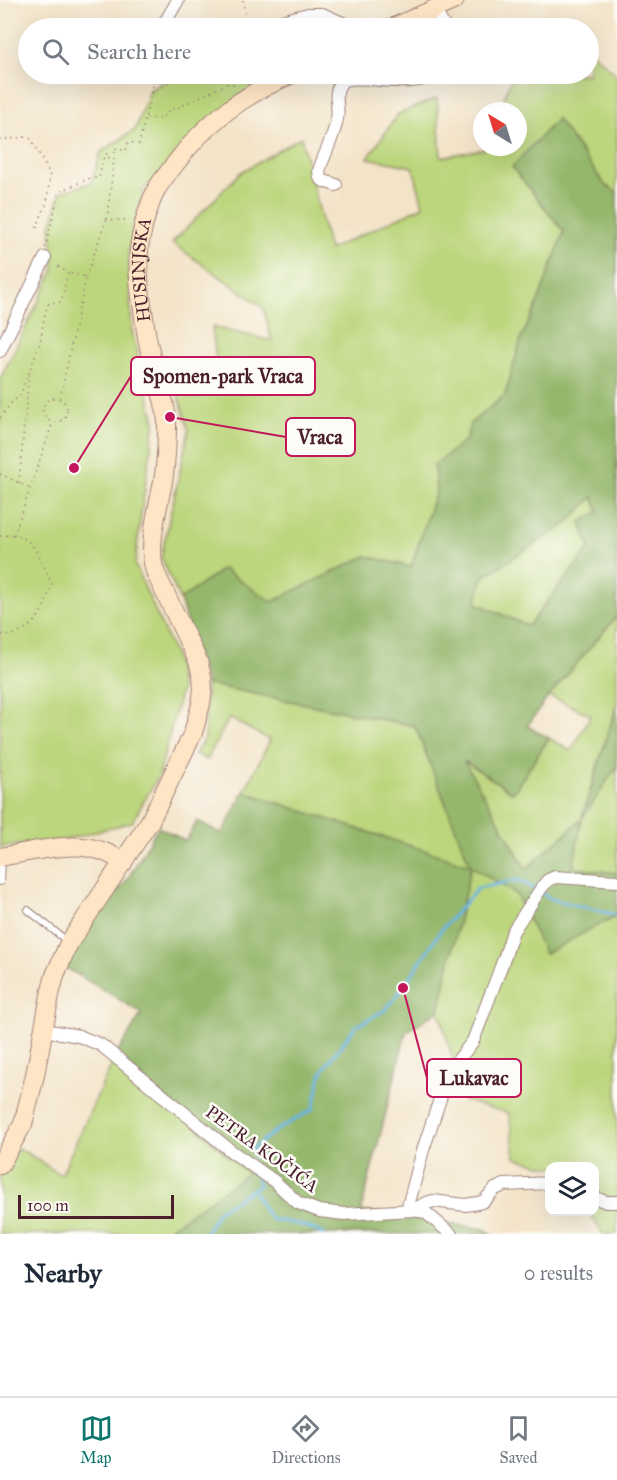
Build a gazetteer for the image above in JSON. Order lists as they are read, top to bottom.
{
  "streets": {
    "main road": ["HUSINJSKA"],
    "street": ["PETRA KOČIĆA"]
  },
  "places": ["Vraca", "Spomen-park Vraca", "Lukavac"],
  "scale_bar": "100 m",
  "north": "top left",
  "page": {
    "search": "Search here",
    "scale": "100 m",
    "heading": ["Nearby", "0 results"],
    "nav": ["Map", "Directions", "Saved"]
  }
}
